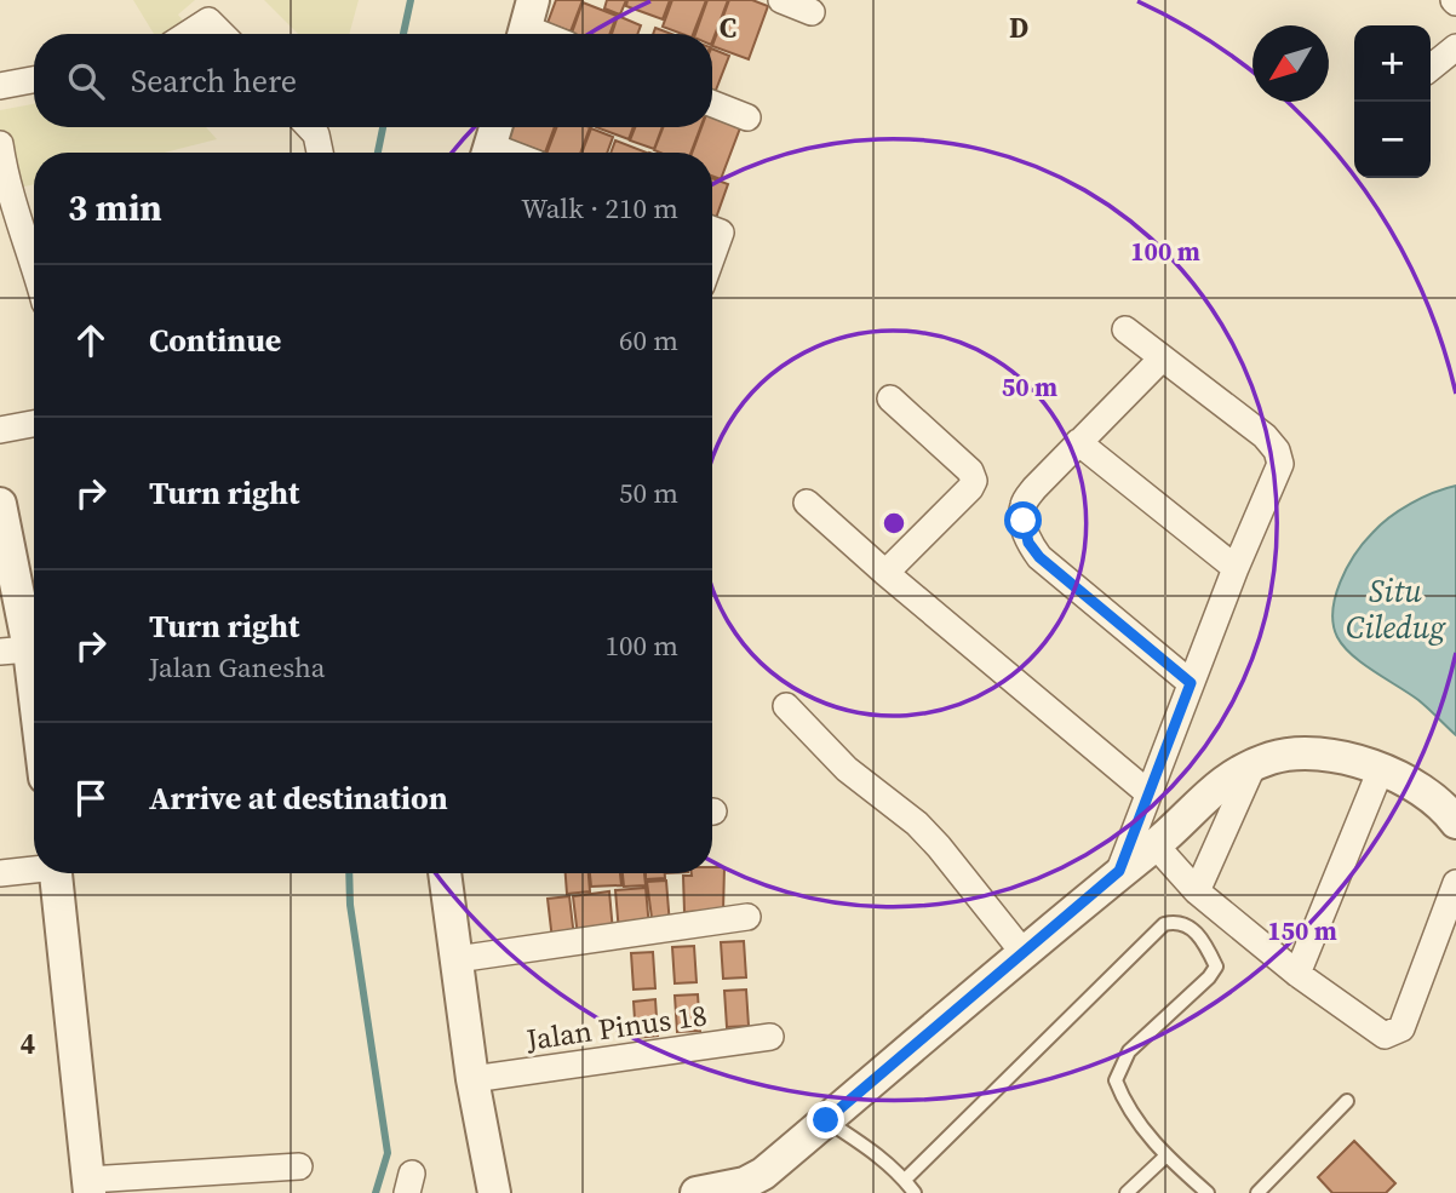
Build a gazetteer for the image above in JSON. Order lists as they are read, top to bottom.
{
  "streets": {
    "street": ["Jalan Pinus 18"]
  },
  "water": ["Situ Ciledug"],
  "north": "bottom left",
  "page": {
    "map_buttons": ["+", "−"],
    "search": "Search here",
    "heading": ["3 min", "Walk · 210 m"],
    "list": [
      ["Continue", "60 m"],
      ["Turn right", "50 m"],
      ["Turn right", "Jalan Ganesha", "100 m"],
      "Arrive at destination"
    ]
  },
  "grid": {
    "columns": ["C", "D"],
    "rows": ["4"]
  },
  "rings": ["100 m", "50 m", "150 m"]
}
